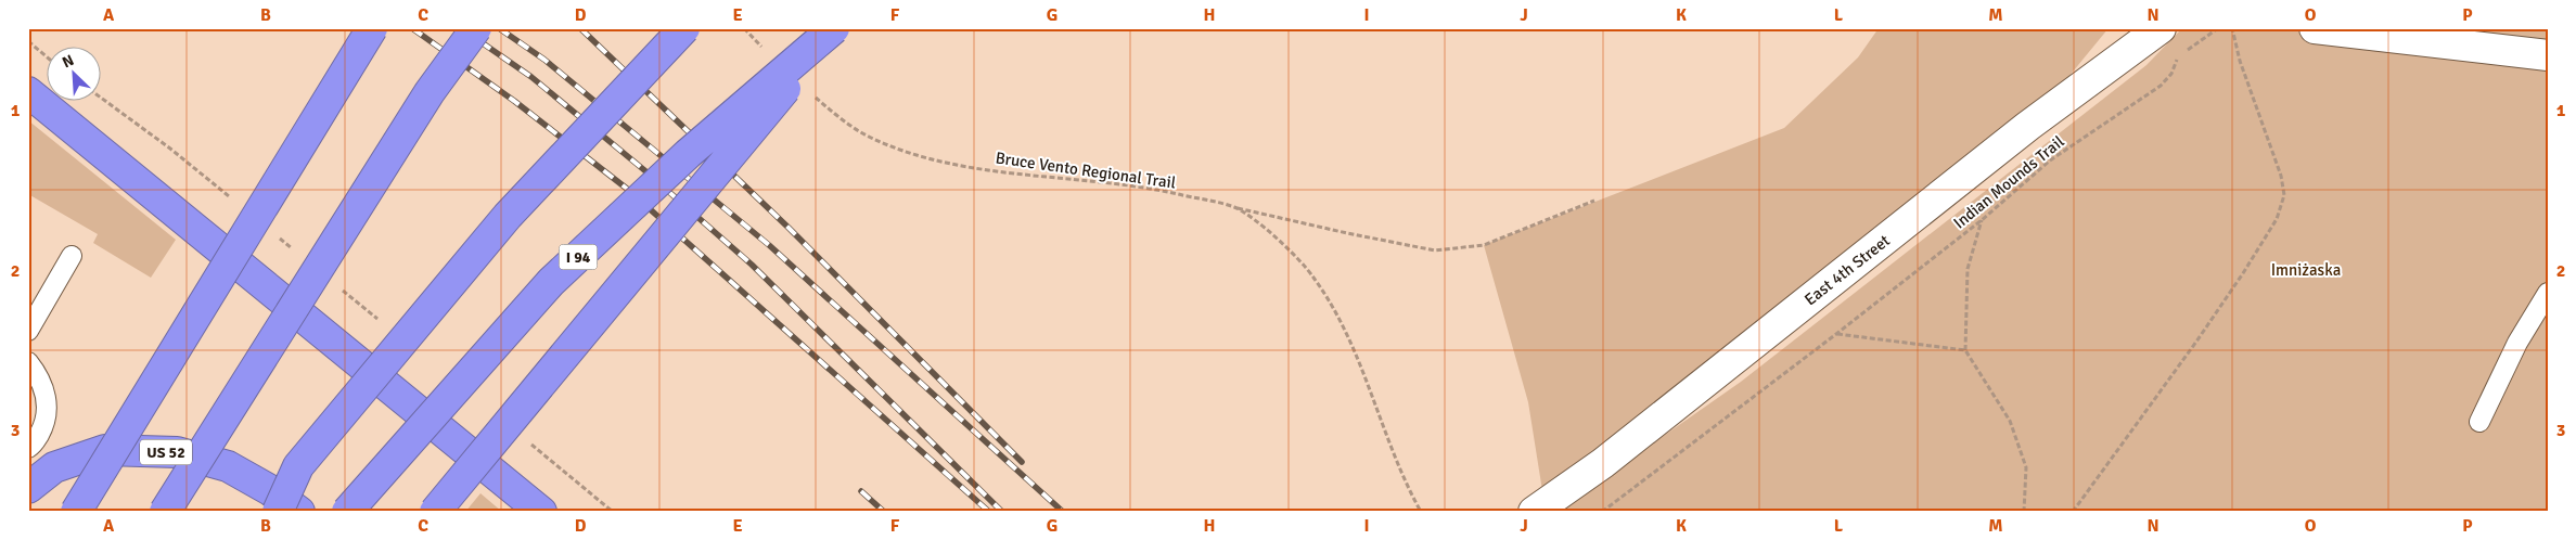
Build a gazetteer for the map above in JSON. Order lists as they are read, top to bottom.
{
  "streets": {
    "highway": ["I 94", "US 52"],
    "street": ["East 4th Street"],
    "path": ["Bruce Vento Regional Trail", "Indian Mounds Trail"]
  },
  "parks": ["Imniżaska"],
  "north": "top left",
  "grid": {
    "columns": [
      "A",
      "B",
      "C",
      "D",
      "E",
      "F",
      "G",
      "H",
      "I",
      "J",
      "K",
      "L",
      "M",
      "N",
      "O",
      "P"
    ],
    "rows": ["1", "2", "3"]
  }
}
